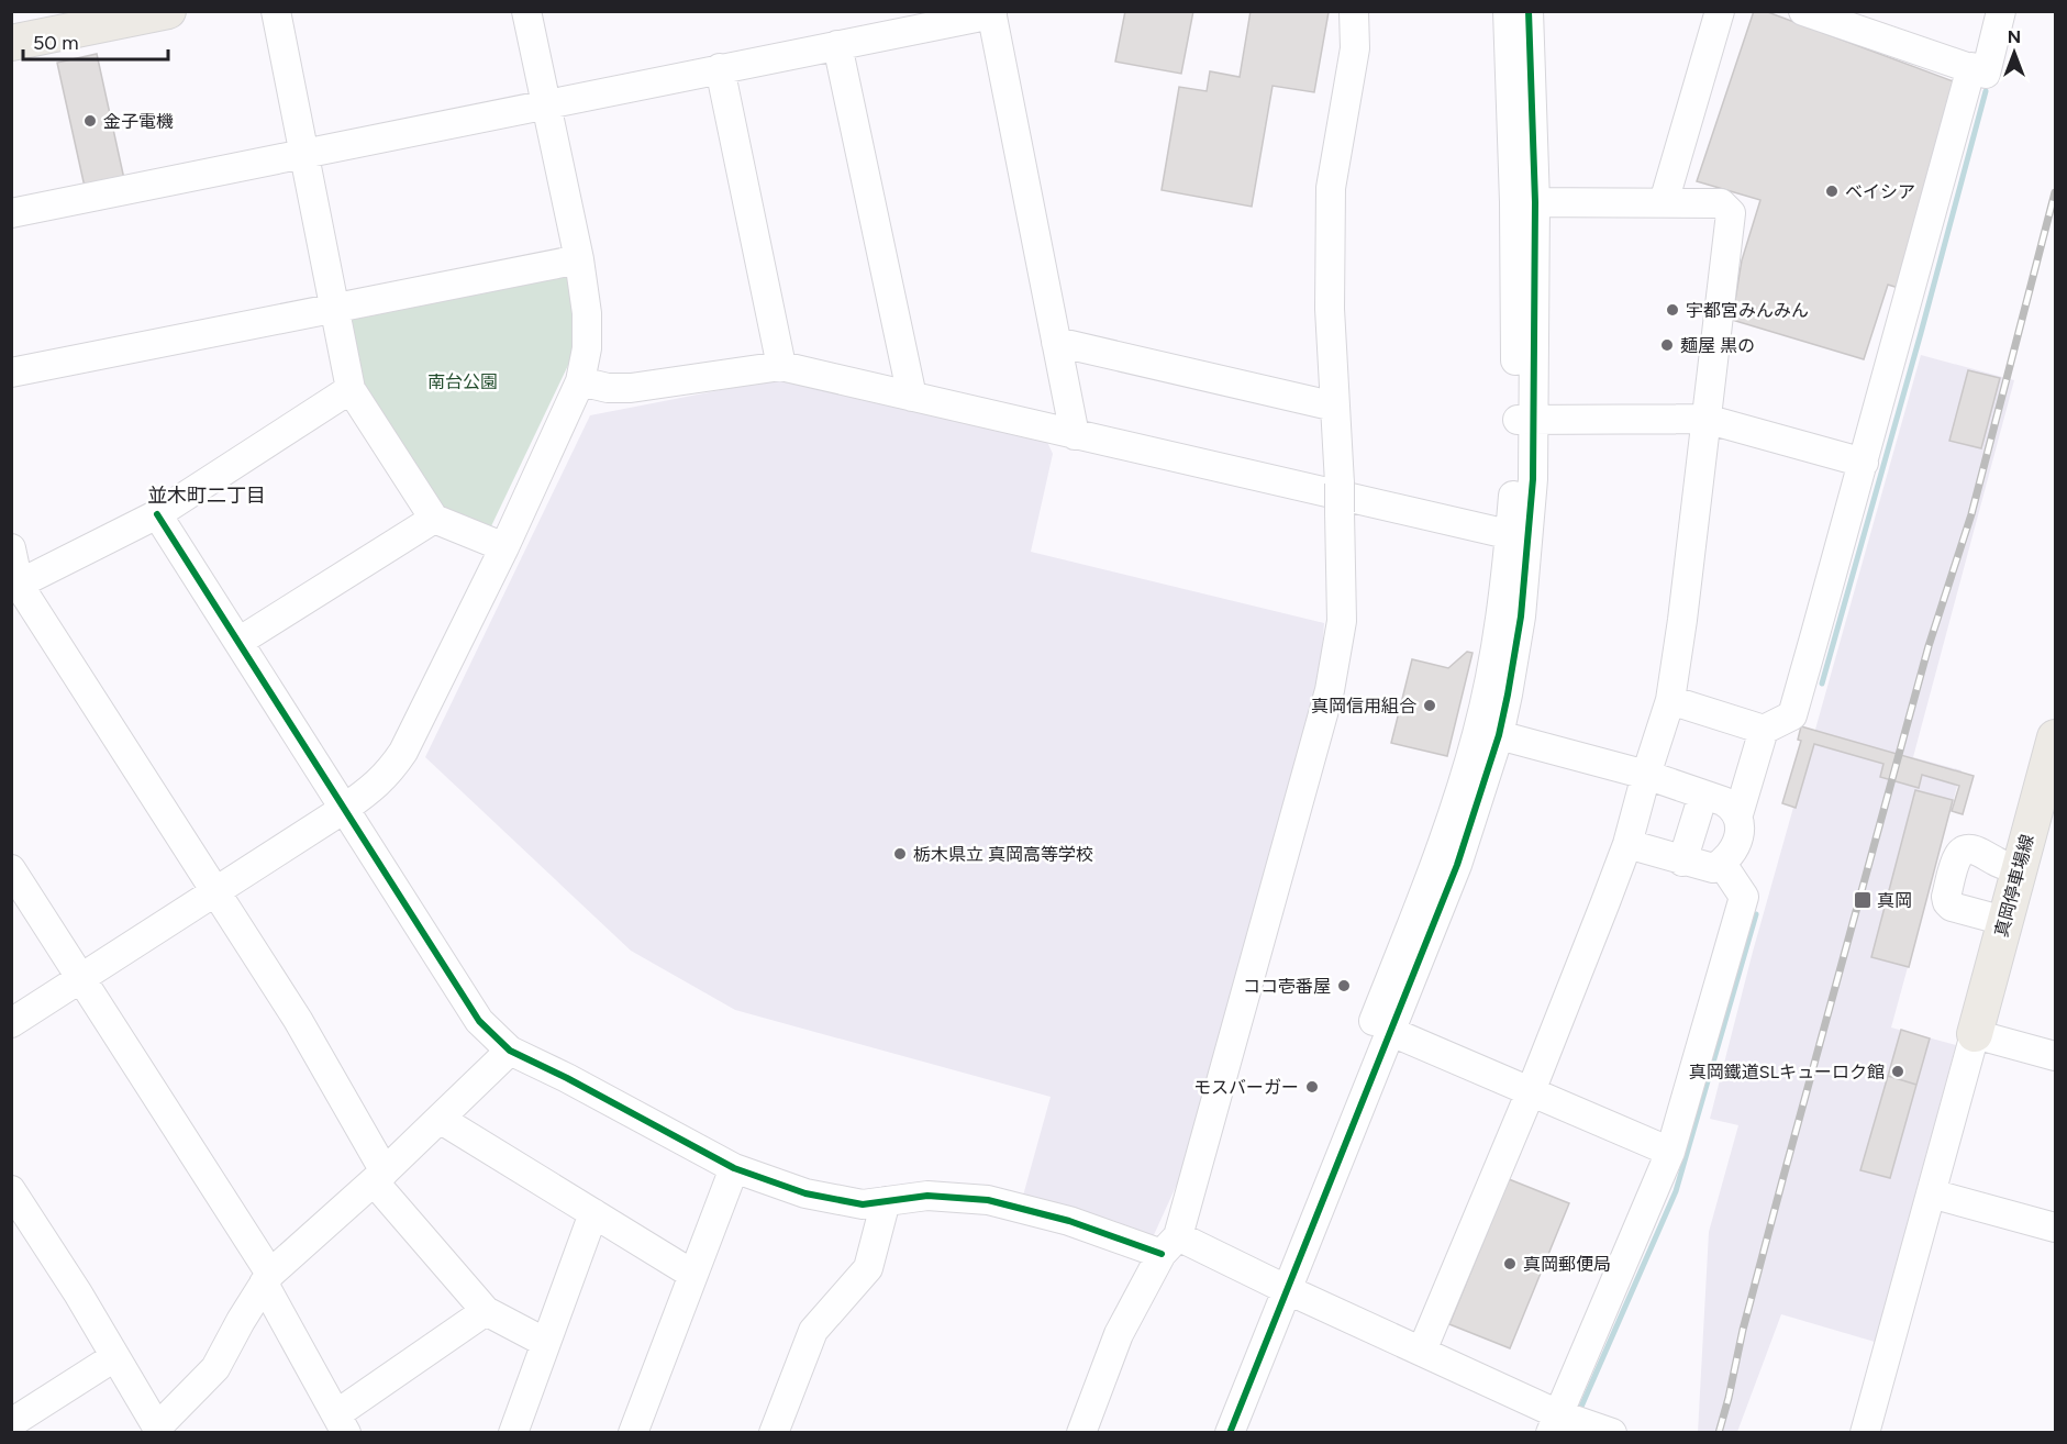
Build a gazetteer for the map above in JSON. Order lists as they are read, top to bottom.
{
  "streets": {
    "main road": ["真岡停車場線"]
  },
  "districts": ["並木町二丁目"],
  "parks": ["南台公園"],
  "places": {
    "other": [
      "金子電機",
      "ベイシア",
      "宇都宮みんみん",
      "麺屋 黒の",
      "真岡信用組合",
      "栃木県立 真岡高等学校",
      "ココ壱番屋",
      "真岡鐵道SLキューロク館",
      "モスバーガー",
      "真岡郵便局"
    ],
    "transit": ["真岡"]
  },
  "scale_bar": "50 m",
  "north": "top"
}
